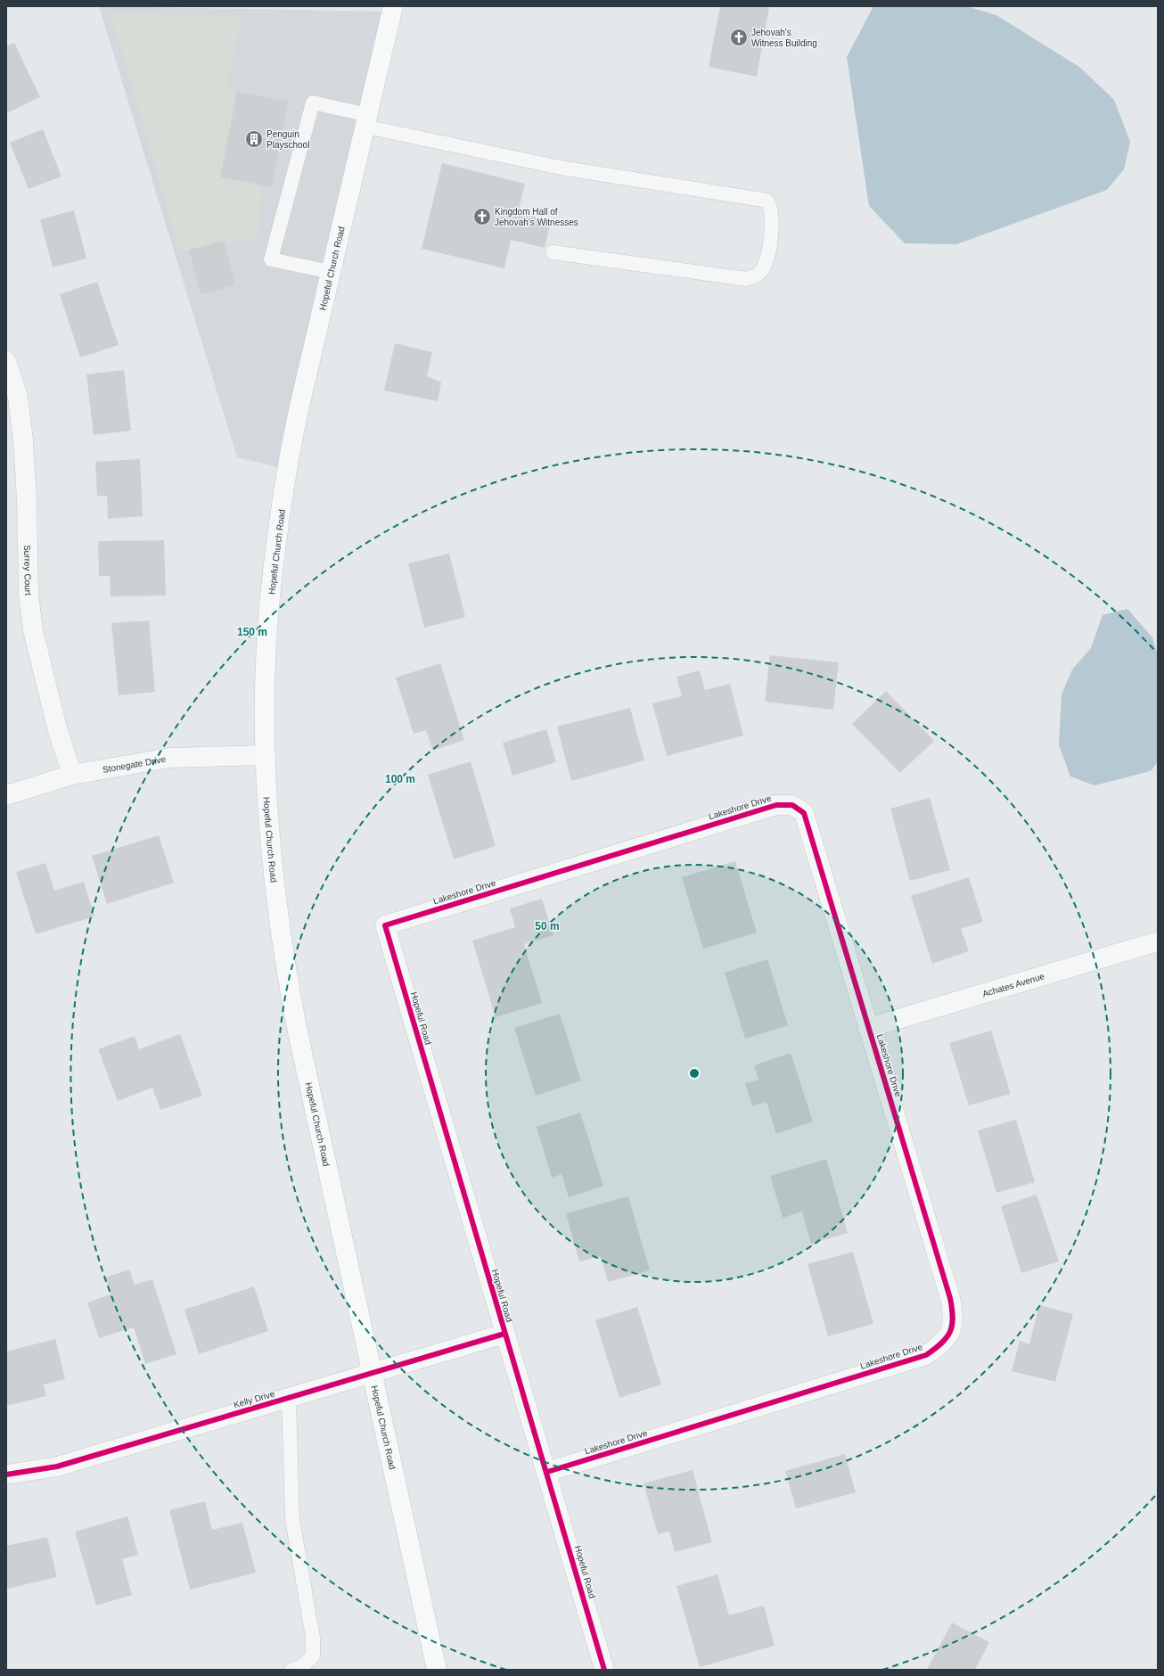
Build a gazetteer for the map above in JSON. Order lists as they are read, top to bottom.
{
  "streets": {
    "main road": ["Hopeful Church Road"],
    "street": [
      "Surrey Court",
      "Stonegate Drive",
      "Lakeshore Drive",
      "Achates Avenue",
      "Hopeful Road",
      "Kelly Drive"
    ]
  },
  "crossings": [
    ["Hopeful Church Road", "Stonegate Drive"],
    ["Hopeful Church Road", "Kelly Drive"],
    ["Surrey Court", "Stonegate Drive"],
    ["Lakeshore Drive", "Achates Avenue"],
    ["Lakeshore Drive", "Hopeful Road"],
    ["Hopeful Road", "Kelly Drive"]
  ],
  "places": {
    "church": ["Jehovah's Witness Building", "Kingdom Hall of Jehovah’s Witnesses"],
    "building": ["Penguin Playschool"]
  },
  "rings": ["150 m", "100 m", "50 m"]
}
